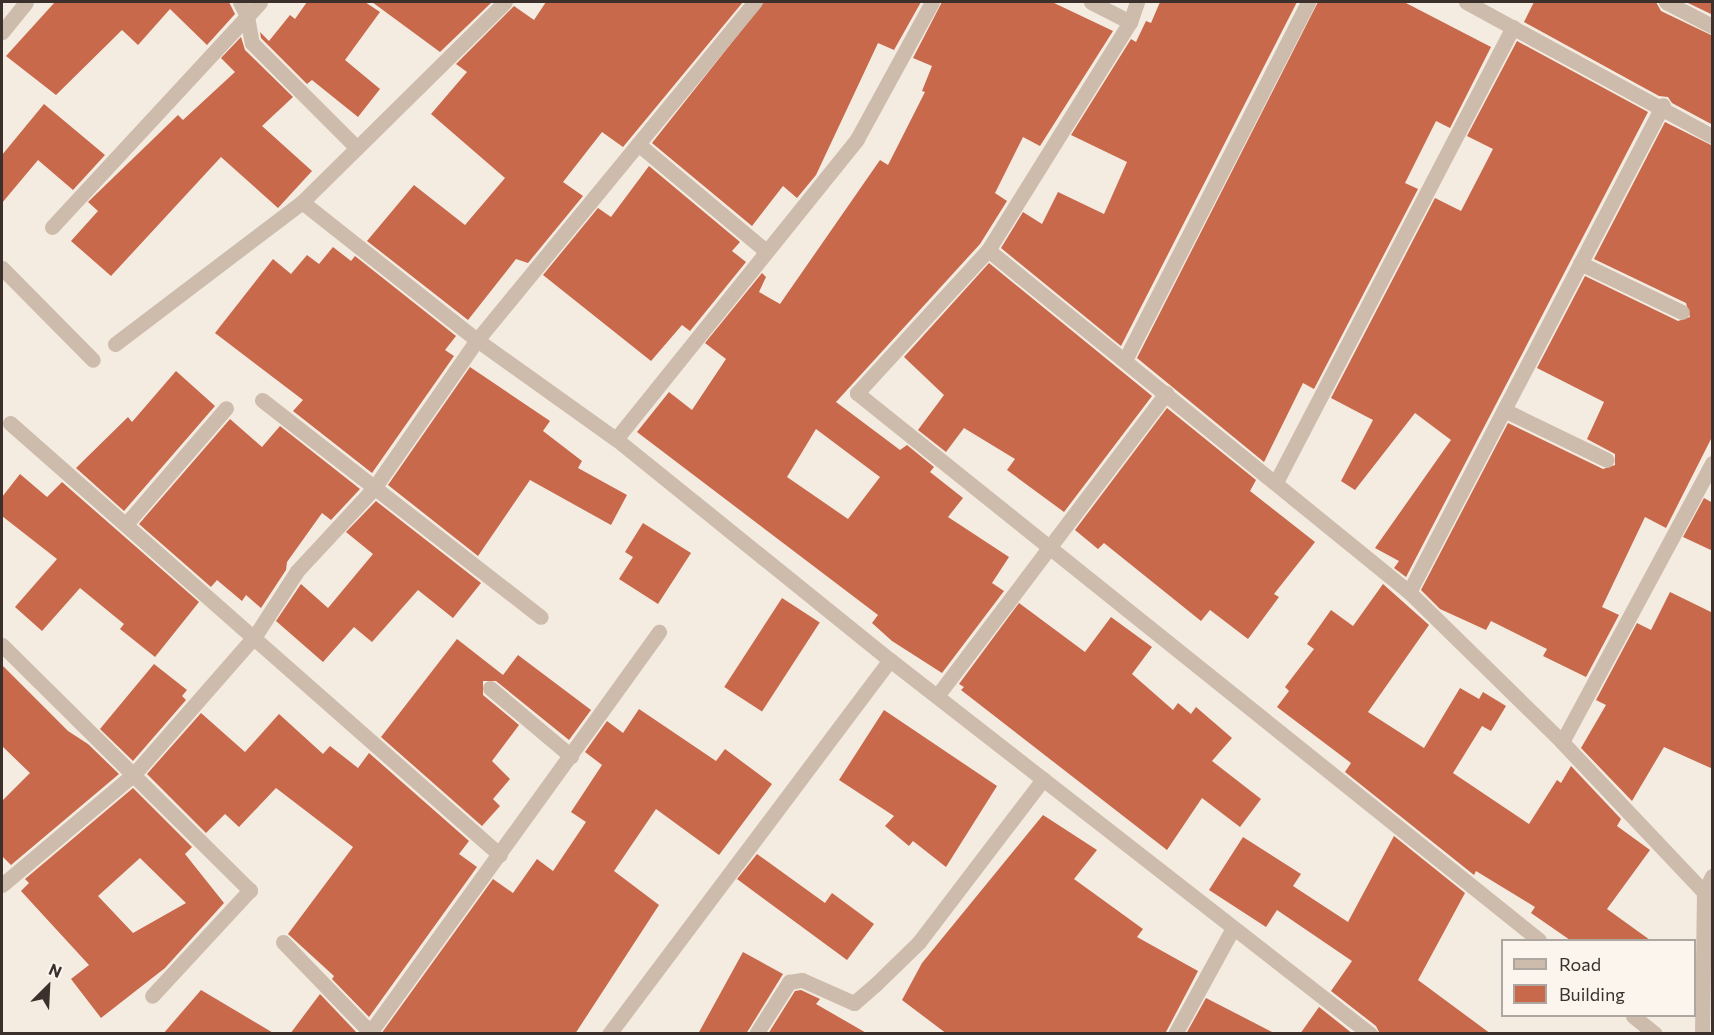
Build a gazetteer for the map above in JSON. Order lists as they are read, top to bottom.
{
  "legend": ["Road", "Building"],
  "north": "top right"
}
